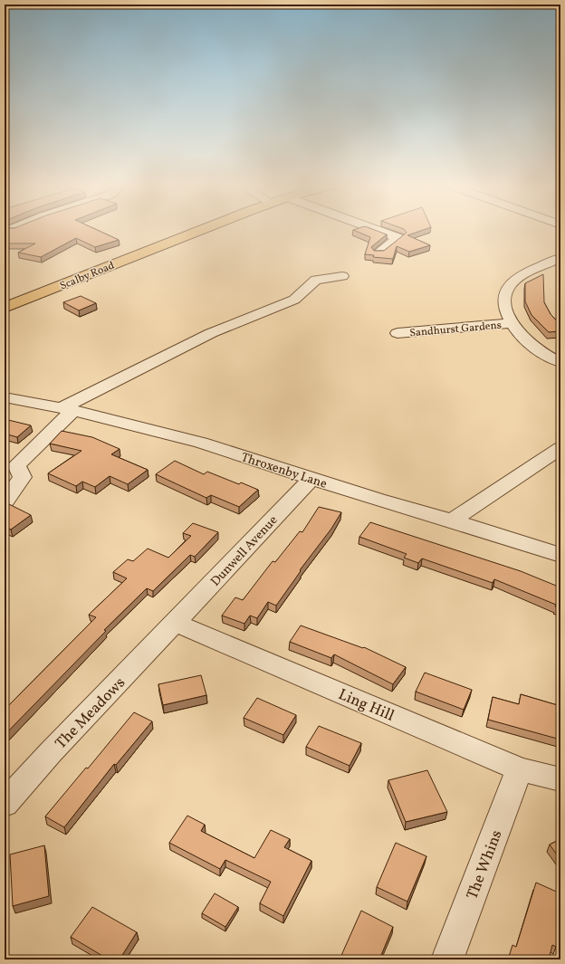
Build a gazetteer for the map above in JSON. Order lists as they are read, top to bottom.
{
  "streets": {
    "highway": ["Scalby Road"],
    "street": [
      "Sandhurst Gardens",
      "Throxenby Lane",
      "Dunwell Avenue",
      "Ling Hill",
      "The Meadows",
      "The Whins"
    ]
  },
  "crossings": [
    ["Throxenby Lane", "Dunwell Avenue"],
    ["Dunwell Avenue", "Ling Hill"],
    ["Dunwell Avenue", "The Meadows"],
    ["Ling Hill", "The Meadows"],
    ["Ling Hill", "The Whins"]
  ]
}
